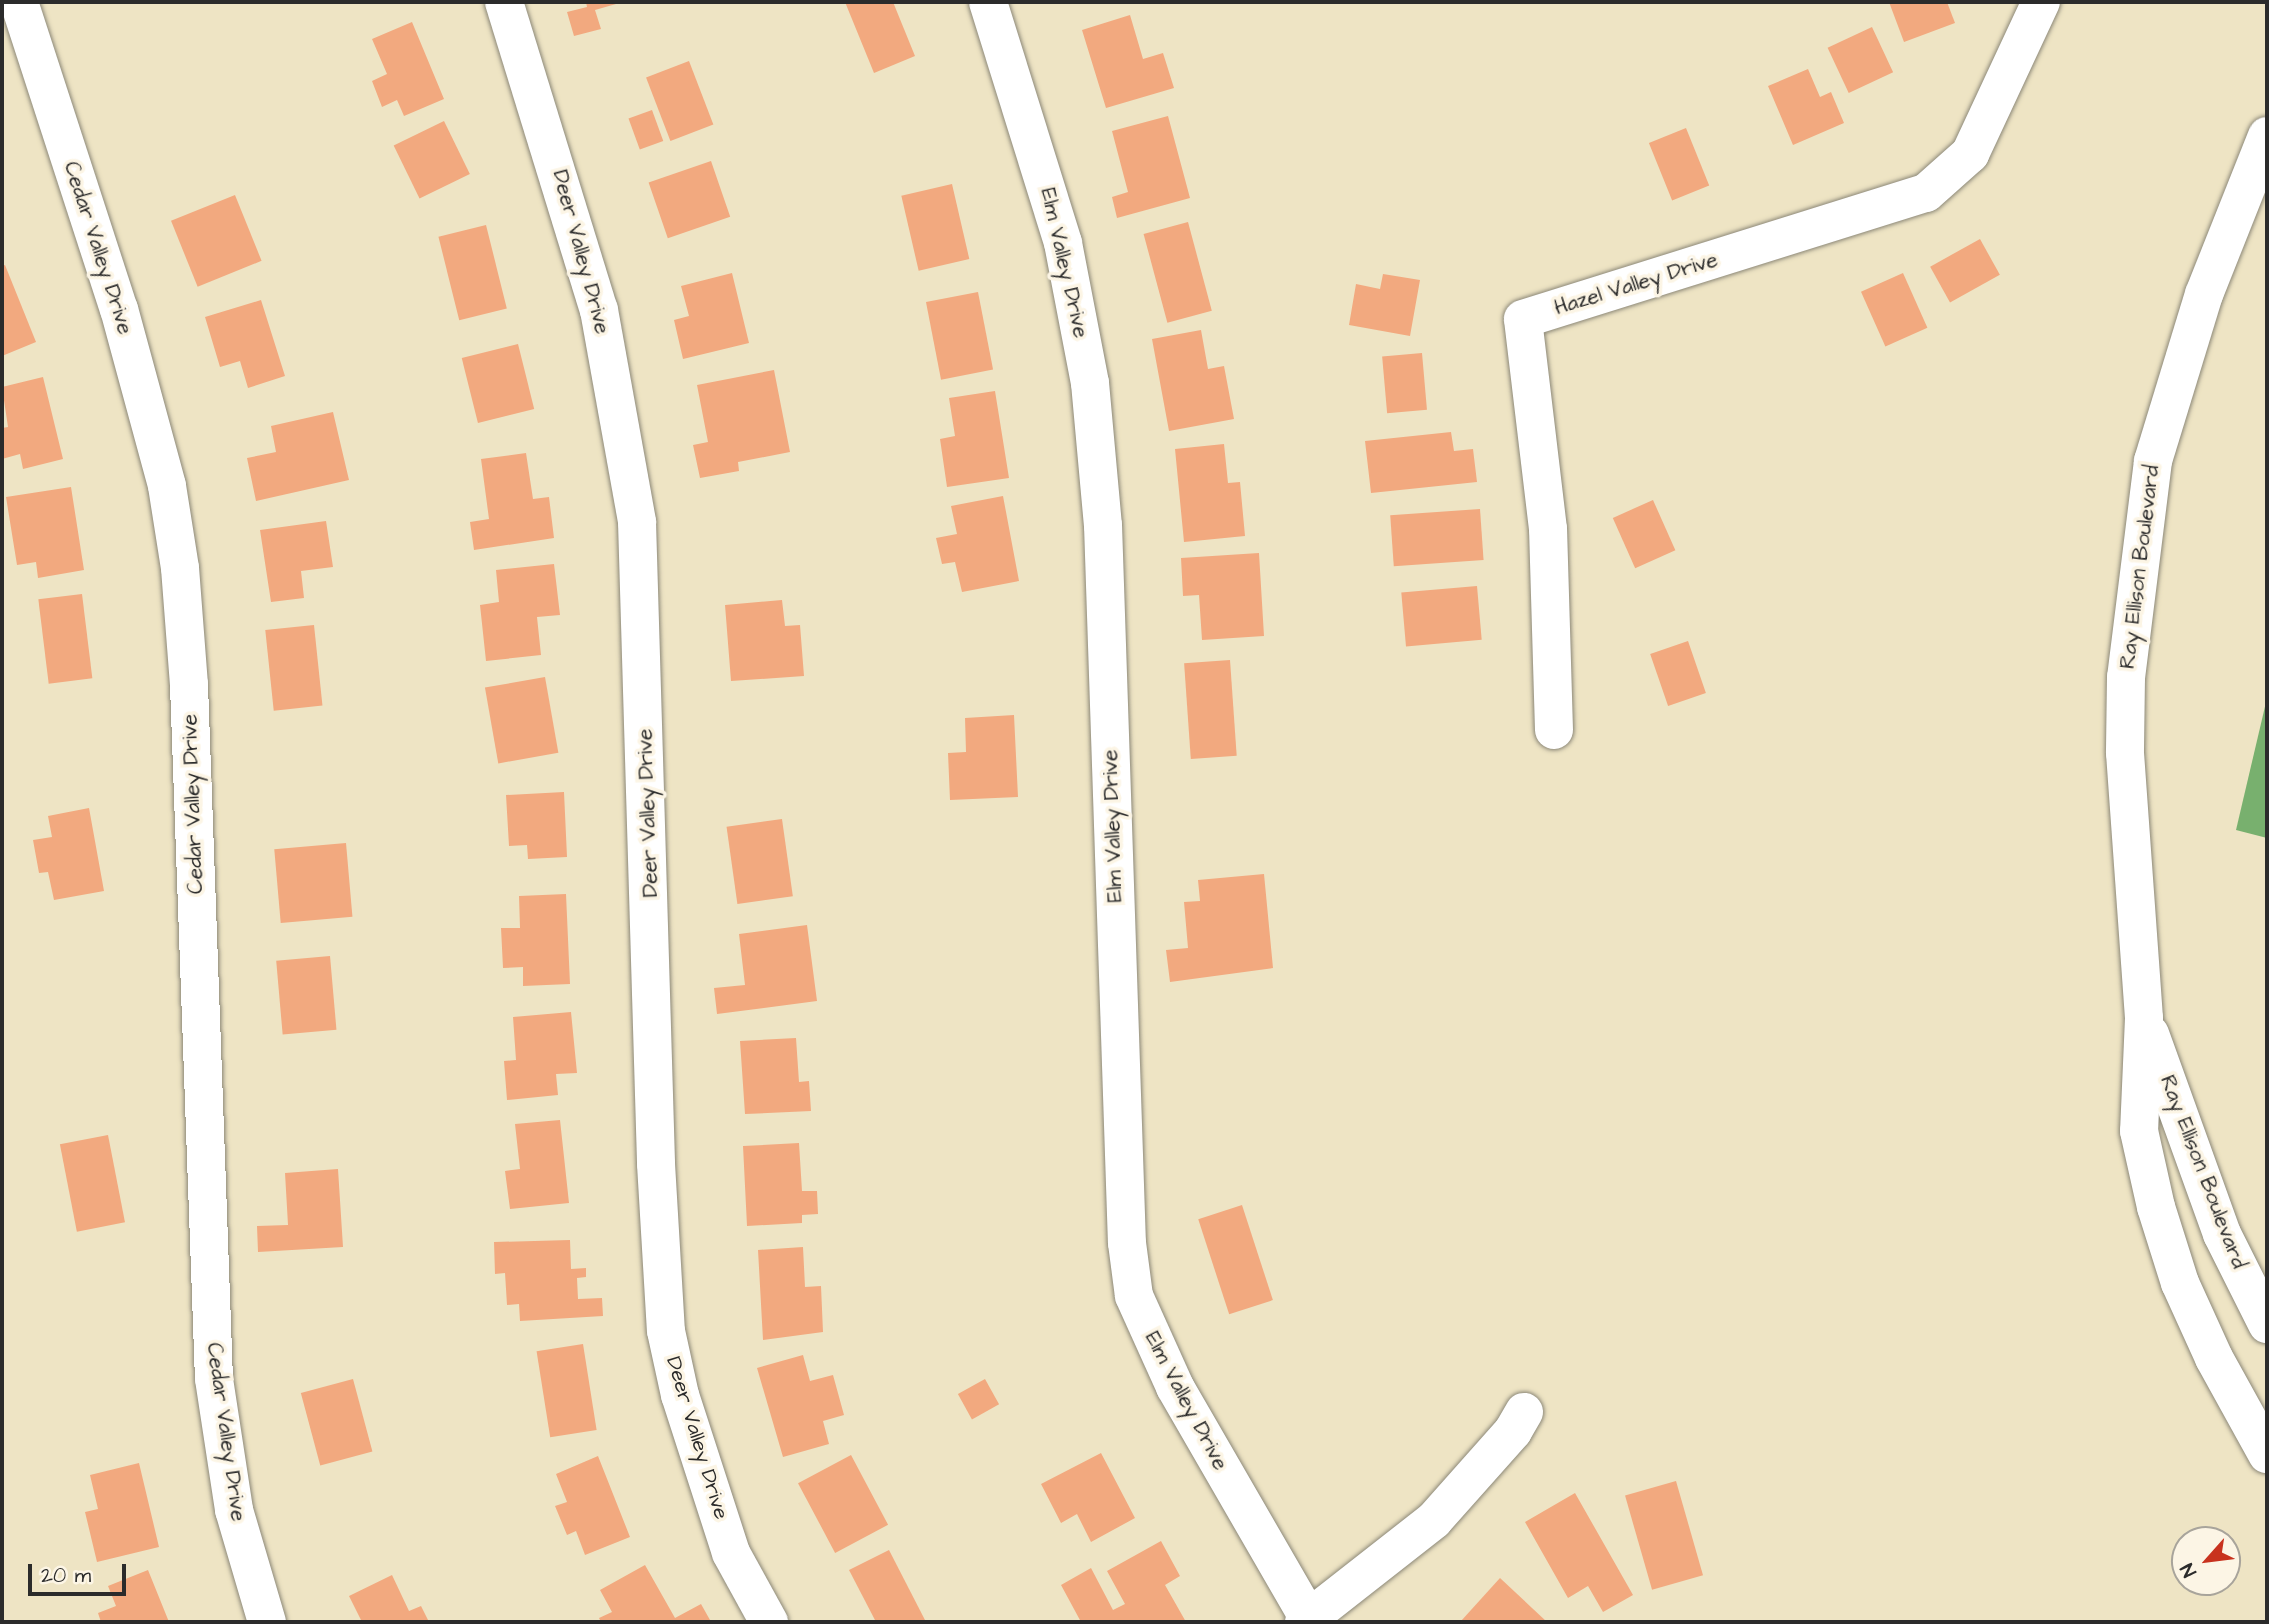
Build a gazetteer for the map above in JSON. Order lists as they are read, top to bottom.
{
  "streets": {
    "street": [
      "Cedar Valley Drive",
      "Deer Valley Drive",
      "Elm Valley Drive",
      "Hazel Valley Drive",
      "Ray Ellison Boulevard"
    ]
  },
  "scale_bar": "20 m",
  "north": "bottom left"
}
